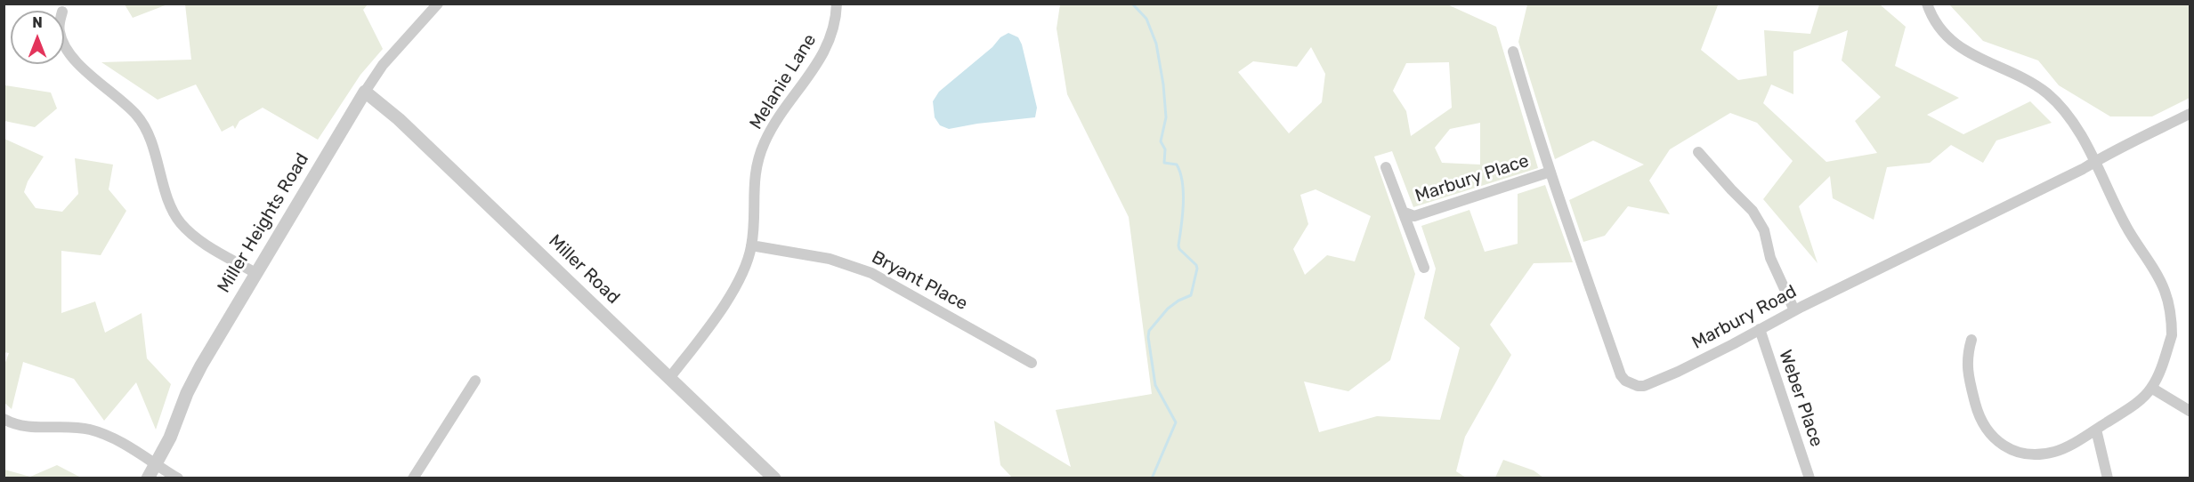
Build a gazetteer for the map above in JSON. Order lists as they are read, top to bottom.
{
  "streets": {
    "street": [
      "Melanie Lane",
      "Marbury Place",
      "Miller Heights Road",
      "Miller Road",
      "Bryant Place",
      "Marbury Road",
      "Weber Place"
    ]
  },
  "crossings": [
    ["Melanie Lane", "Miller Road"],
    ["Melanie Lane", "Bryant Place"],
    ["Marbury Place", "Marbury Road"],
    ["Miller Heights Road", "Miller Road"],
    ["Marbury Road", "Weber Place"]
  ],
  "north": "top"
}
